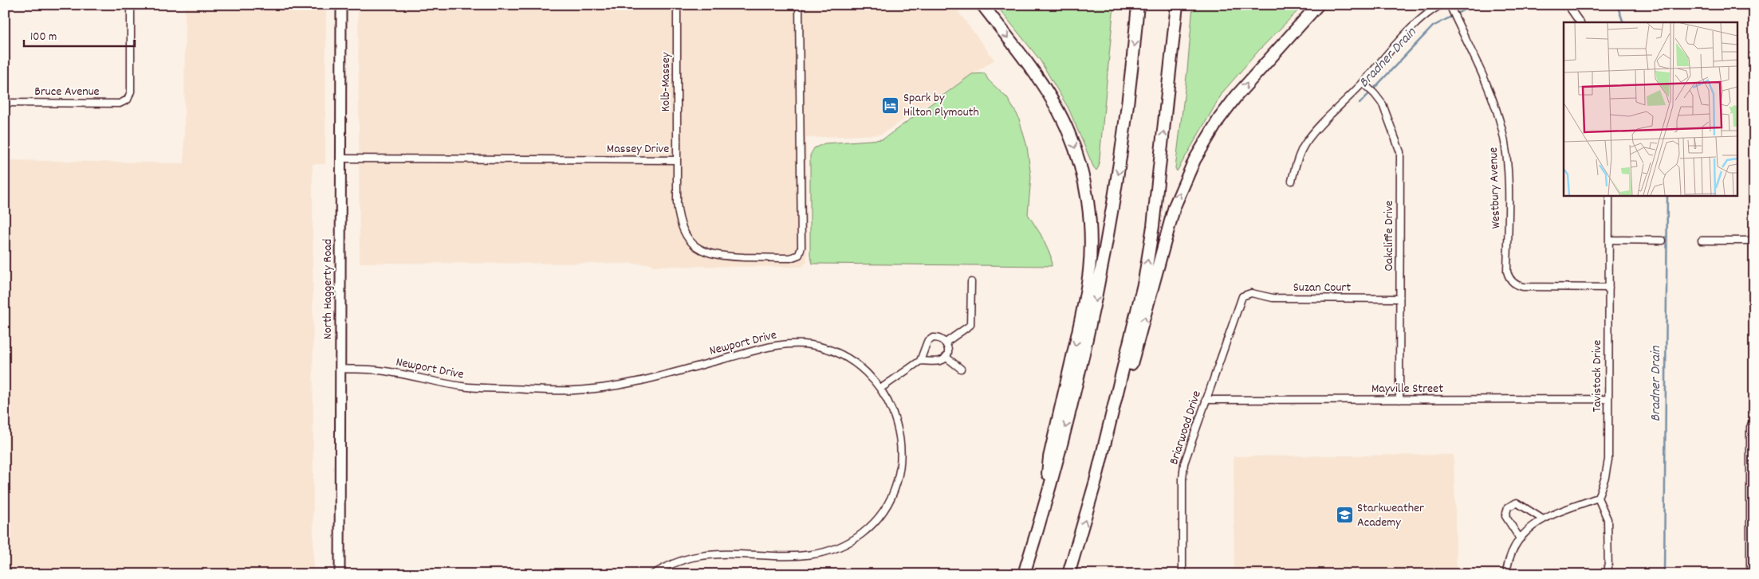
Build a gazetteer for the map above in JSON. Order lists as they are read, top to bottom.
{
  "streets": {
    "main road": ["North Haggerty Road"],
    "street": [
      "Kolb-Massey",
      "Bruce Avenue",
      "Massey Drive",
      "Westbury Avenue",
      "Oakcliffe Drive",
      "Suzan Court",
      "Newport Drive",
      "Tavistock Drive",
      "Mayville Street",
      "Briarwood Drive"
    ]
  },
  "crossings": [
    ["Kolb-Massey", "Massey Drive"],
    ["Massey Drive", "North Haggerty Road"],
    ["Westbury Avenue", "Tavistock Drive"],
    ["Oakcliffe Drive", "Suzan Court"],
    ["Oakcliffe Drive", "Mayville Street"],
    ["Suzan Court", "Briarwood Drive"],
    ["North Haggerty Road", "Newport Drive"],
    ["Tavistock Drive", "Mayville Street"],
    ["Mayville Street", "Briarwood Drive"]
  ],
  "water": ["Bradner Drain"],
  "places": {
    "hotel": ["Spark by Hilton Plymouth"],
    "school or university": ["Starkweather Academy"]
  },
  "scale_bar": "100 m"
}
